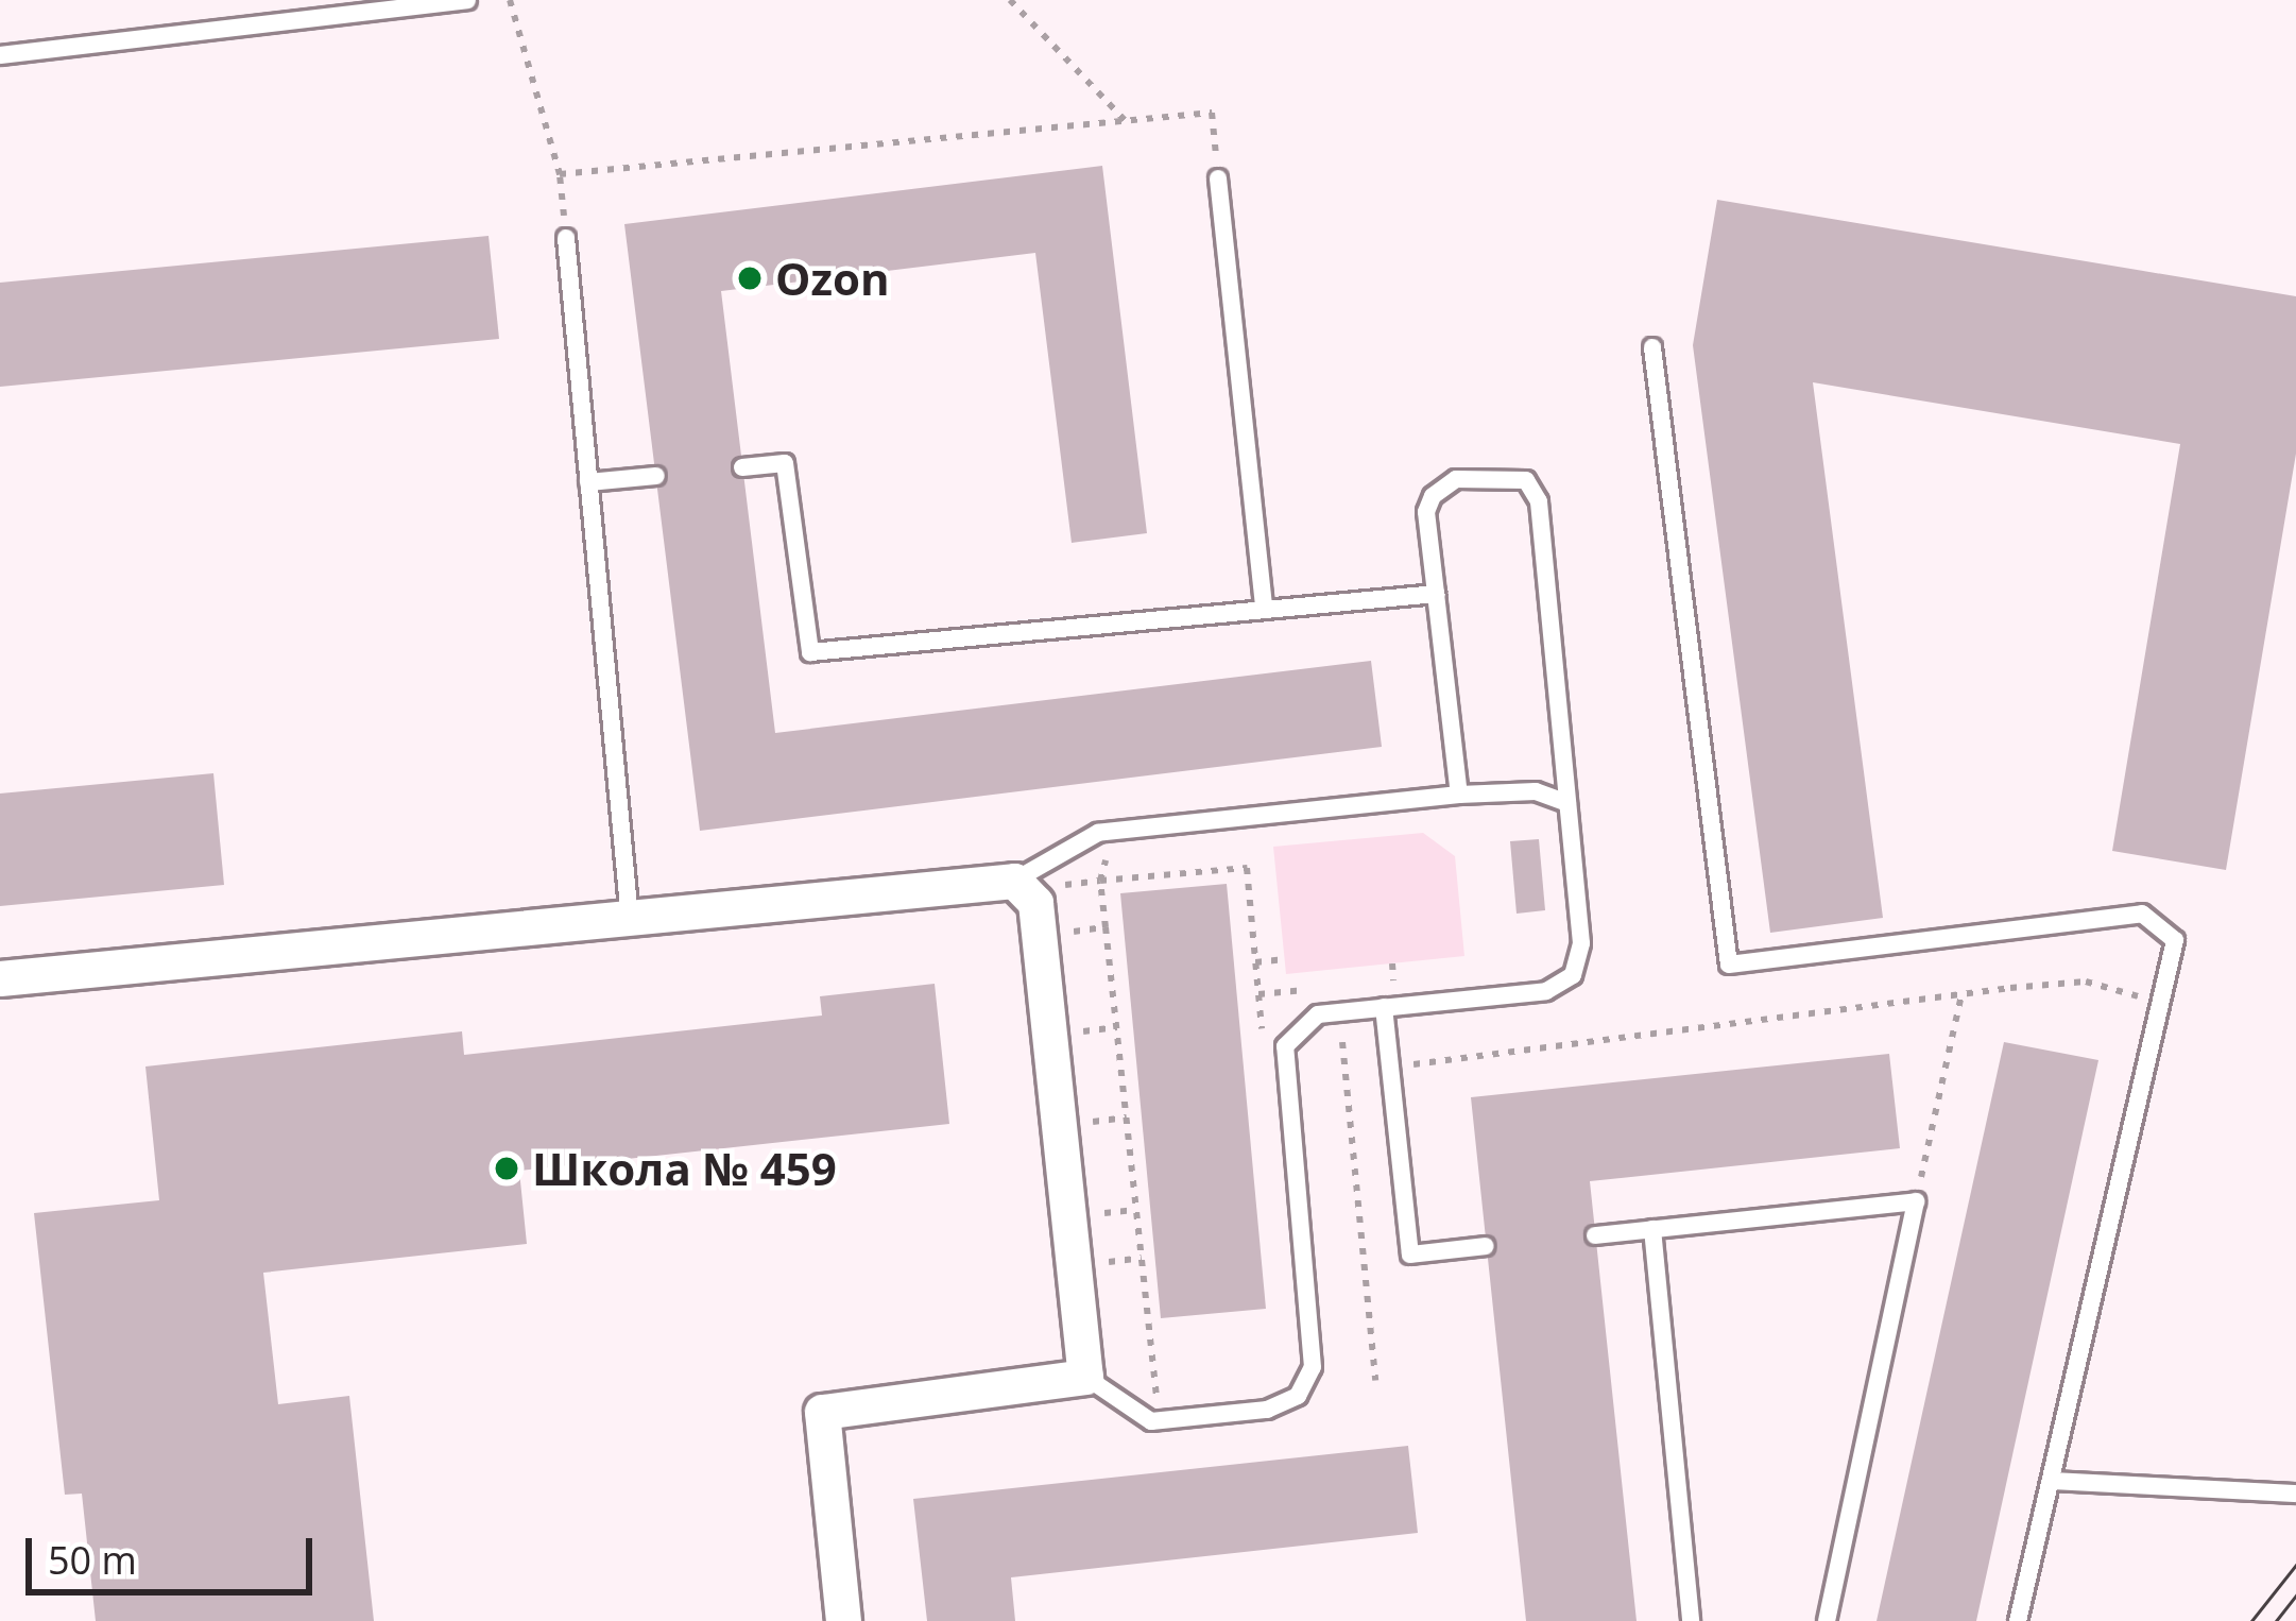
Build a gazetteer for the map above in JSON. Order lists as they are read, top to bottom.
{
  "places": ["Ozon", "Школа № 459"],
  "scale_bar": "50 m"
}
